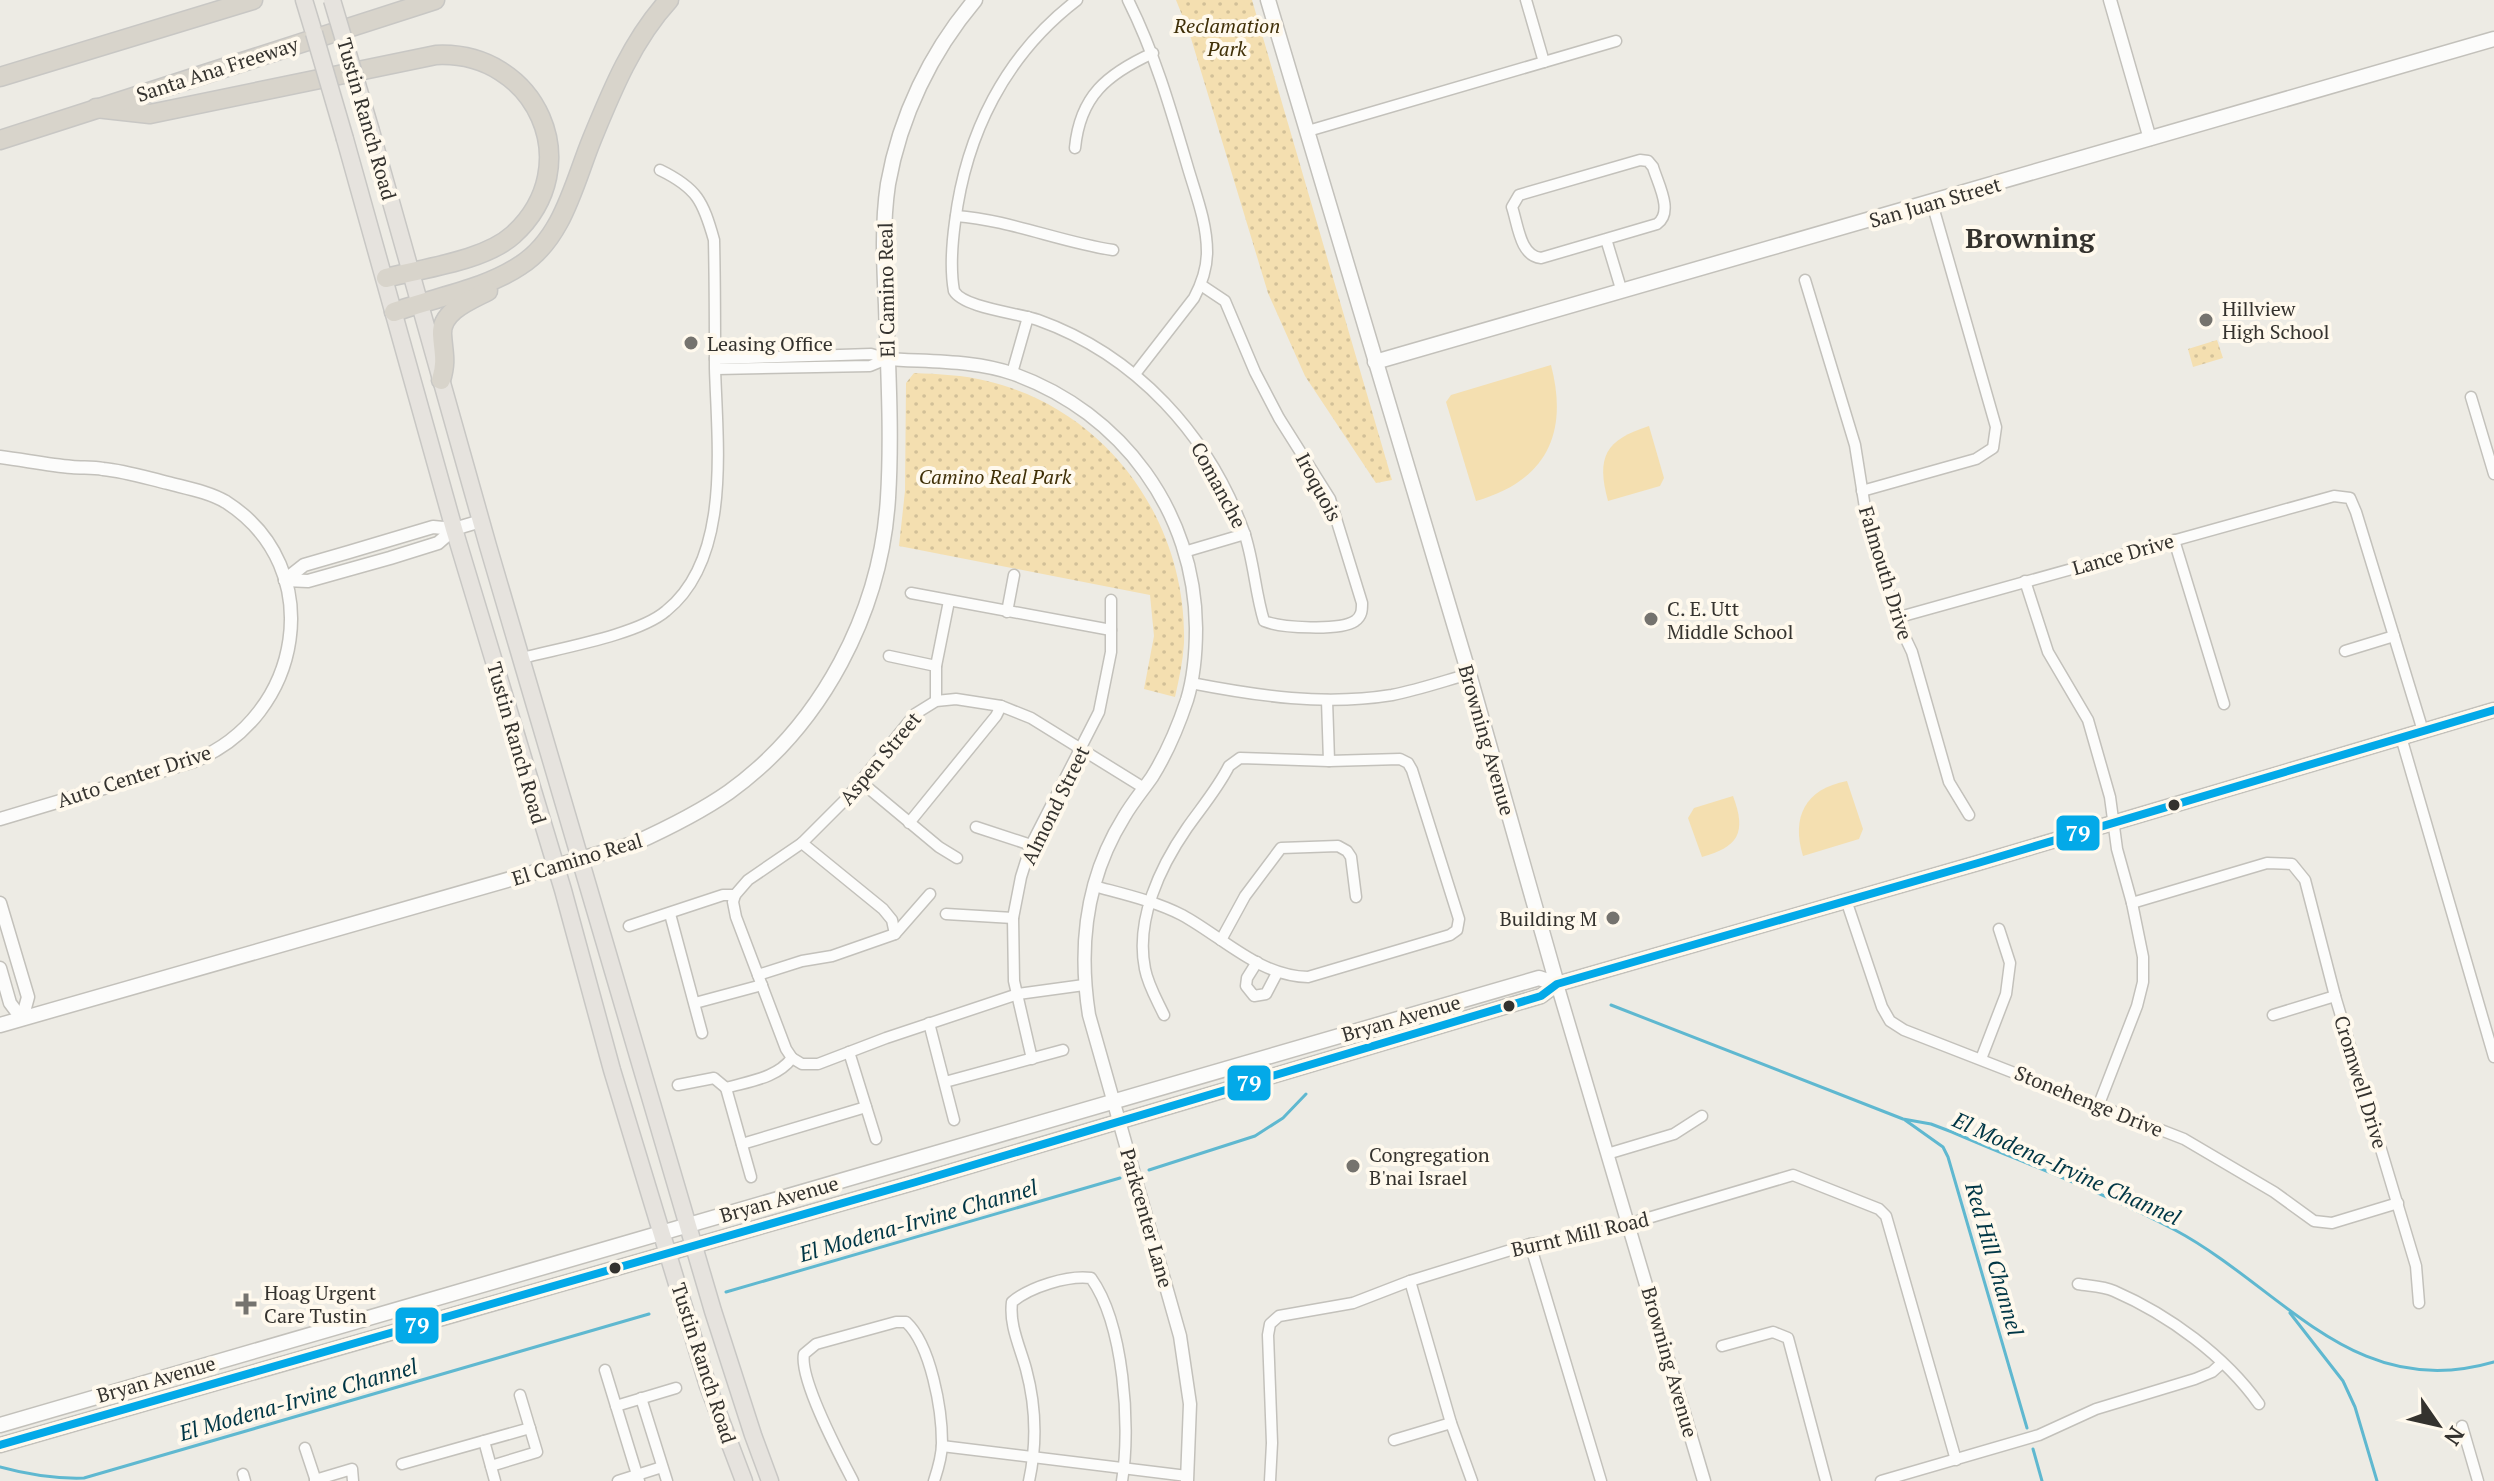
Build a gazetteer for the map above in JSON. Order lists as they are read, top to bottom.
{
  "streets": {
    "highway": ["Santa Ana Freeway"],
    "main road": [
      "Tustin Ranch Road",
      "San Juan Street",
      "El Camino Real",
      "Browning Avenue",
      "Bryan Avenue"
    ],
    "street": [
      "Comanche",
      "Iroquois",
      "Lance Drive",
      "Falmouth Drive",
      "Aspen Street",
      "Auto Center Drive",
      "Almond Street",
      "Cromwell Drive",
      "Stonehenge Drive",
      "Parkcenter Lane",
      "Burnt Mill Road"
    ]
  },
  "crossings": [
    ["Tustin Ranch Road", "El Camino Real"],
    ["Tustin Ranch Road", "Bryan Avenue"],
    ["San Juan Street", "Browning Avenue"],
    ["El Camino Real", "Parkcenter Lane"],
    ["Comanche", "Iroquois"],
    ["Lance Drive", "Falmouth Drive"],
    ["Browning Avenue", "Bryan Avenue"],
    ["Browning Avenue", "Burnt Mill Road"],
    ["Aspen Street", "Almond Street"],
    ["Aspen Street", "Parkcenter Lane"],
    ["Bryan Avenue", "Stonehenge Drive"],
    ["Bryan Avenue", "Parkcenter Lane"],
    ["Cromwell Drive", "Stonehenge Drive"]
  ],
  "districts": ["Browning"],
  "water": ["El Modena-Irvine Channel", "Red Hill Channel"],
  "parks": ["Reclamation Park", "Camino Real Park"],
  "places": {
    "other": [
      "Hillview High School",
      "Leasing Office",
      "C. E. Utt Middle School",
      "Building M",
      "Congregation B'nai Israel"
    ],
    "health": ["Hoag Urgent Care Tustin"]
  },
  "lines": ["transit line 79"],
  "north": "bottom right"
}
